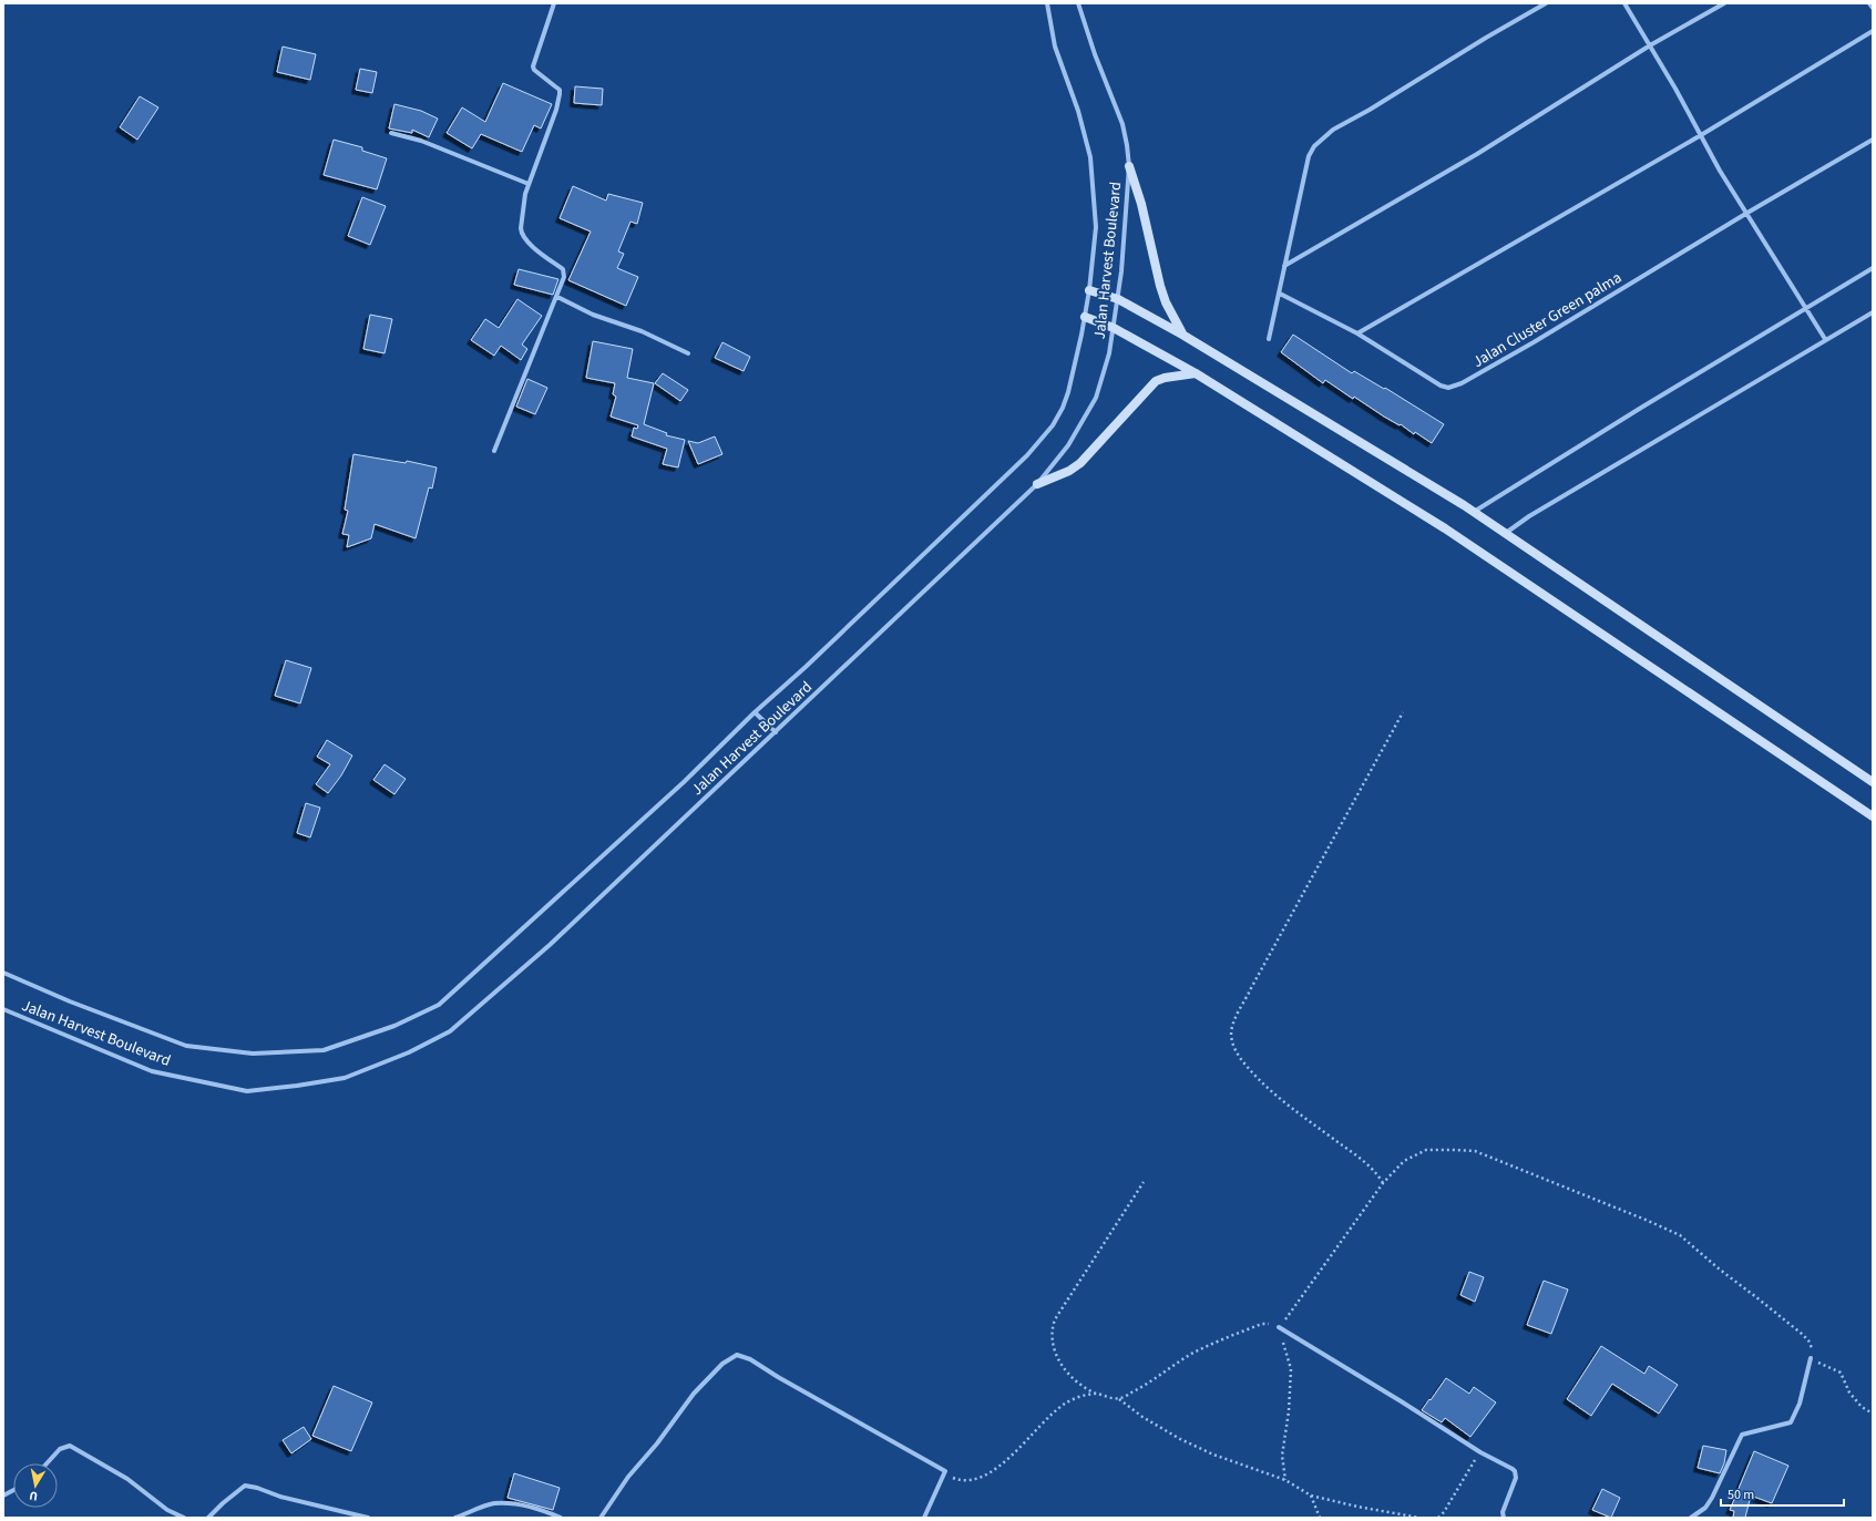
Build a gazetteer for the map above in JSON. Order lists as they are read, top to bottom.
{
  "streets": {
    "street": ["Jalan Harvest Boulevard", "Jalan Cluster Green palma"]
  },
  "scale_bar": "50 m",
  "north": "bottom"
}
